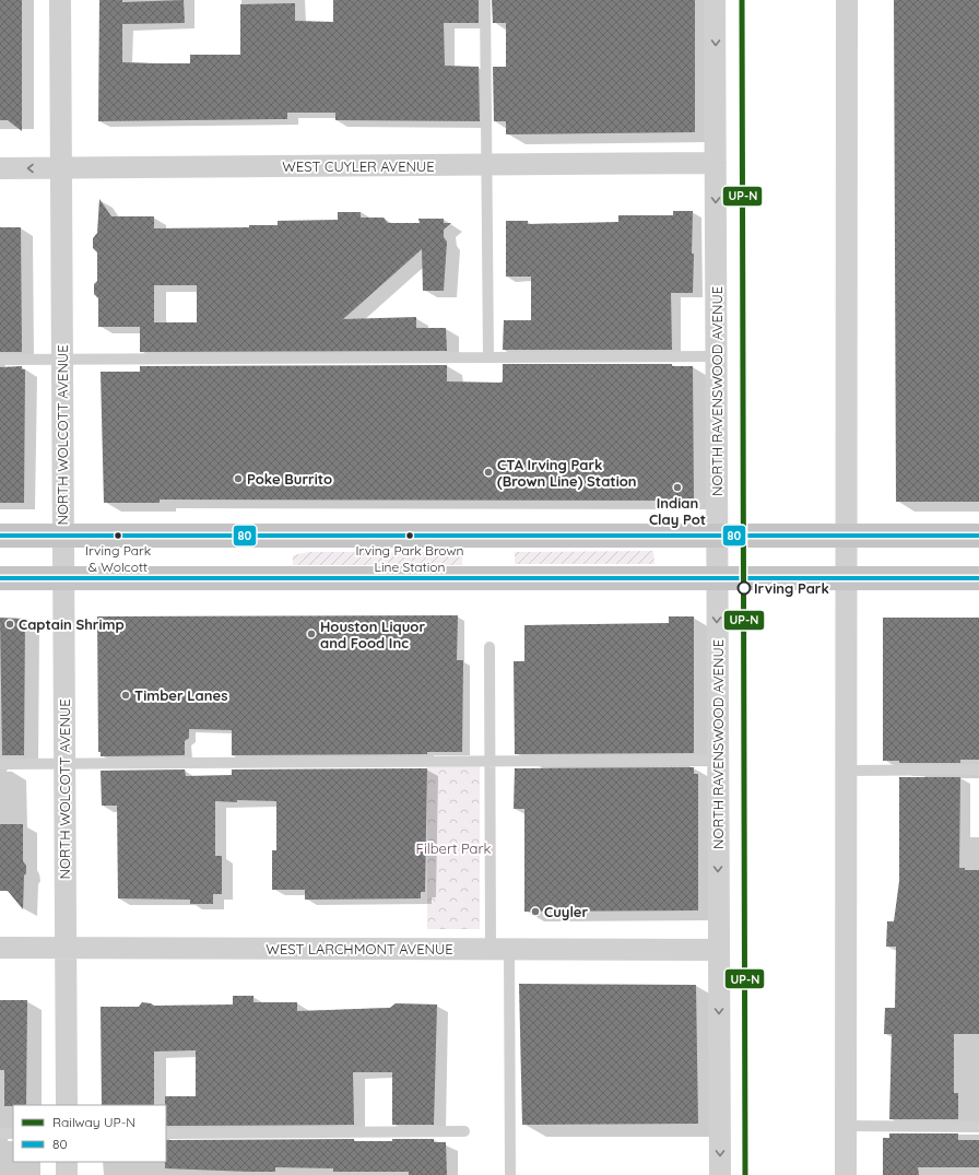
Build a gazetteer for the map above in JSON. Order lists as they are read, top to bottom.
{
  "streets": {
    "street": [
      "WEST CUYLER AVENUE",
      "NORTH RAVENSWOOD AVENUE",
      "NORTH WOLCOTT AVENUE",
      "WEST LARCHMONT AVENUE"
    ]
  },
  "crossings": [
    ["WEST CUYLER AVENUE", "NORTH RAVENSWOOD AVENUE"],
    ["WEST CUYLER AVENUE", "NORTH WOLCOTT AVENUE"],
    ["NORTH RAVENSWOOD AVENUE", "WEST LARCHMONT AVENUE"],
    ["NORTH WOLCOTT AVENUE", "WEST LARCHMONT AVENUE"]
  ],
  "parks": ["Filbert Park"],
  "places": [
    "CTA Irving Park (Brown Line) Station",
    "Poke Burrito",
    "Indian Clay Pot",
    "Irving Park & Wolcott",
    "Irving Park Brown Line Station",
    "Irving Park",
    "Captain Shrimp",
    "Houston Liquor and Food Inc",
    "Timber Lanes",
    "Cuyler"
  ],
  "lines": ["rail line UP-N", "transit line 80"],
  "legend": ["Railway UP-N", "80"]
}
